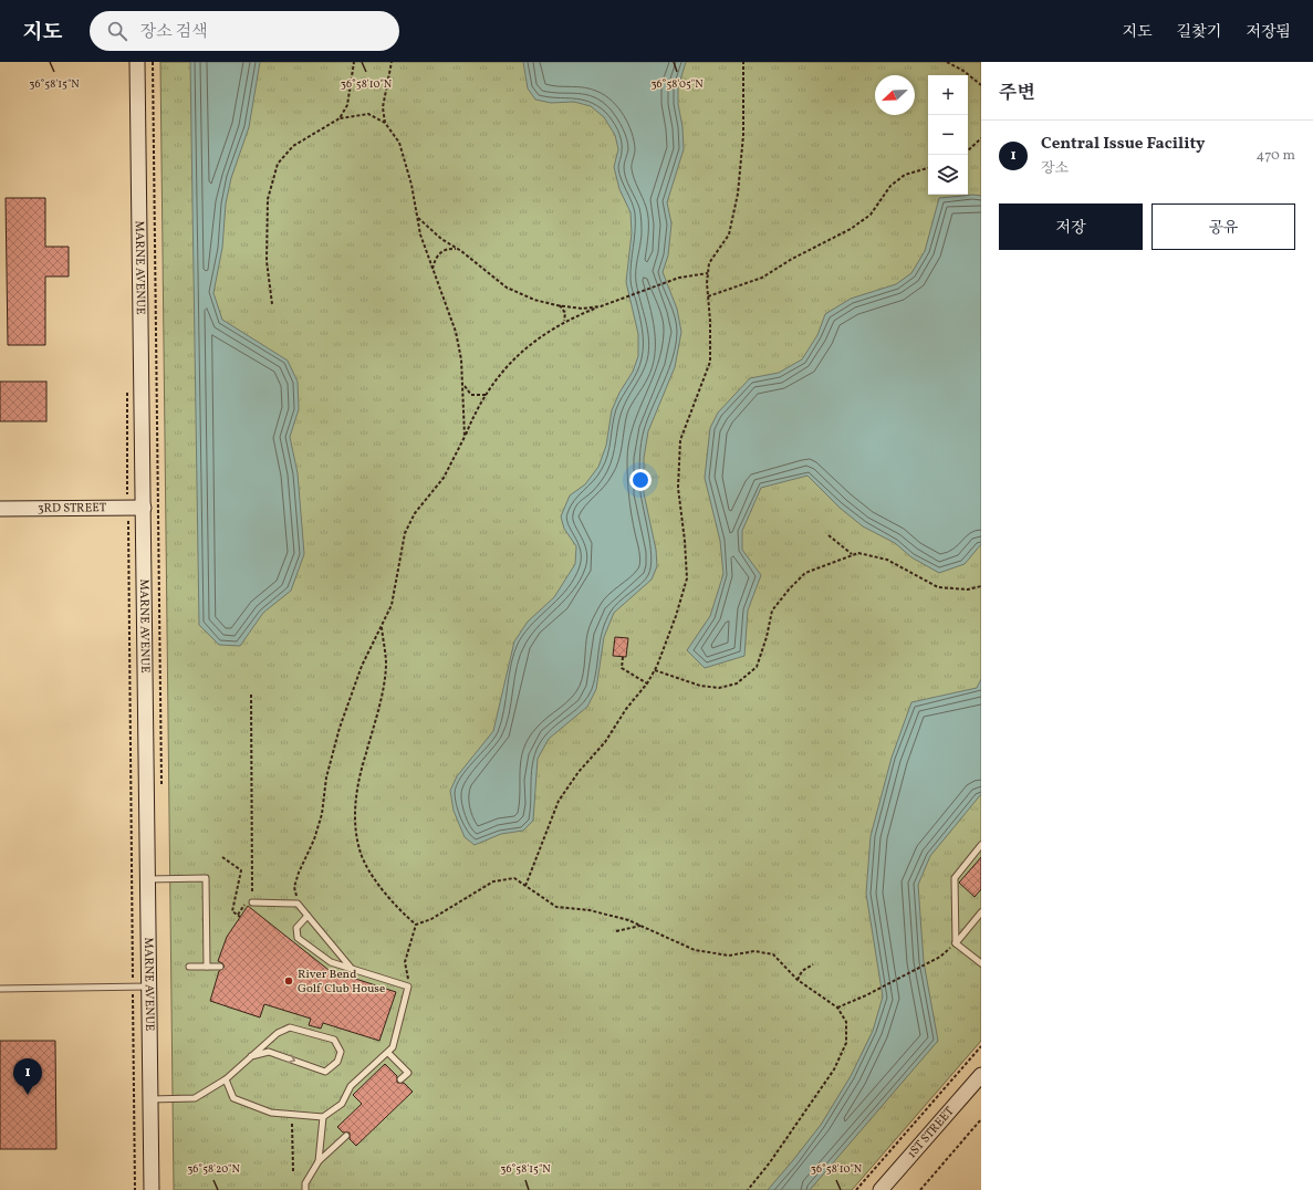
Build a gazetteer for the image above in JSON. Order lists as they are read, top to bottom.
{
  "streets": {
    "street": ["MARNE AVENUE", "3RD STREET", "1ST STREET"]
  },
  "crossings": [
    ["MARNE AVENUE", "3RD STREET"]
  ],
  "places": ["River Bend Golf Club House"],
  "north": "bottom left",
  "page": {
    "header": "지도",
    "search": "장소 검색",
    "nav": ["지도", "길찾기", "저장됨"],
    "heading": "주변",
    "map_buttons": ["+", "−"],
    "list": [
      {
        "mark": "1",
        "name": "Central Issue Facility",
        "note": "장소",
        "value": "470 m"
      }
    ],
    "buttons": ["저장", "공유"],
    "pins": "1"
  },
  "coordinates": [
    "36°58'15\"N",
    "36°58'10\"N",
    "36°58'05\"N",
    "36°58'20\"N"
  ]
}
